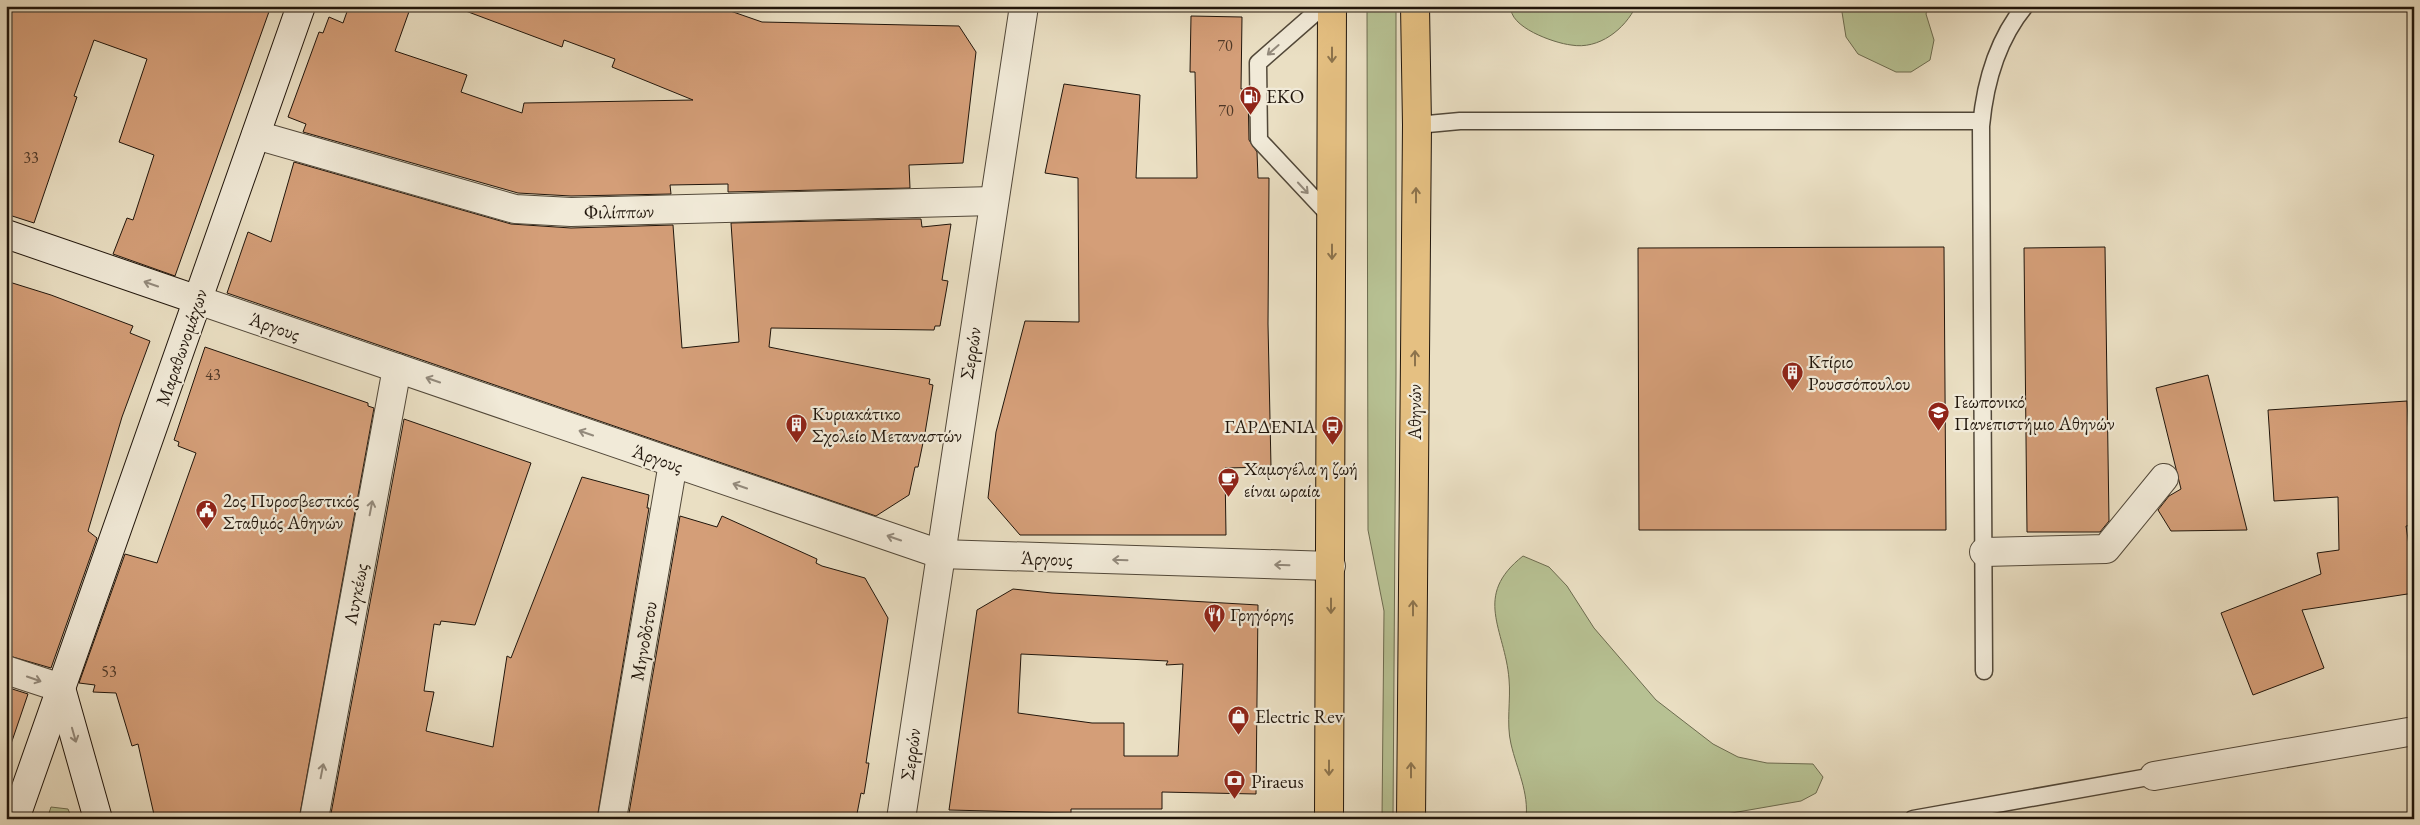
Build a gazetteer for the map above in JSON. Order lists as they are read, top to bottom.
{
  "streets": {
    "highway": ["Αθηνών"],
    "street": [
      "Φιλίππων",
      "Άργους",
      "Μαραθωνομάχων",
      "Σερρών",
      "Λυγκέως",
      "Μηνοδότου"
    ]
  },
  "crossings": [
    ["Φιλίππων", "Μαραθωνομάχων"],
    ["Φιλίππων", "Σερρών"],
    ["Άργους", "Μαραθωνομάχων"],
    ["Άργους", "Σερρών"],
    ["Άργους", "Λυγκέως"],
    ["Άργους", "Μηνοδότου"]
  ],
  "one_way": ["Άργους", "Λυγκέως"],
  "places": {
    "fuel station": ["EKO"],
    "building": ["Κτίριο Ρουσσόπουλου", "Κυριακάτικο Σχολείο Μεταναστών"],
    "school or university": ["Γεωπονικό Πανεπιστήμιο Αθηνών"],
    "bus stop": ["ΓΑΡΔΕΝΙΑ"],
    "cafe": ["Χαμογέλα η ζωή είναι ωραία"],
    "public building": ["2ος Πυροσβεστικός Σταθμός Αθηνών"],
    "restaurant": ["Γρηγόρης"],
    "shop": ["Electric Rev"],
    "bank": ["Piraeus"]
  },
  "house_numbers": [
    "70",
    "70",
    "33",
    "43",
    "53"
  ]
}
